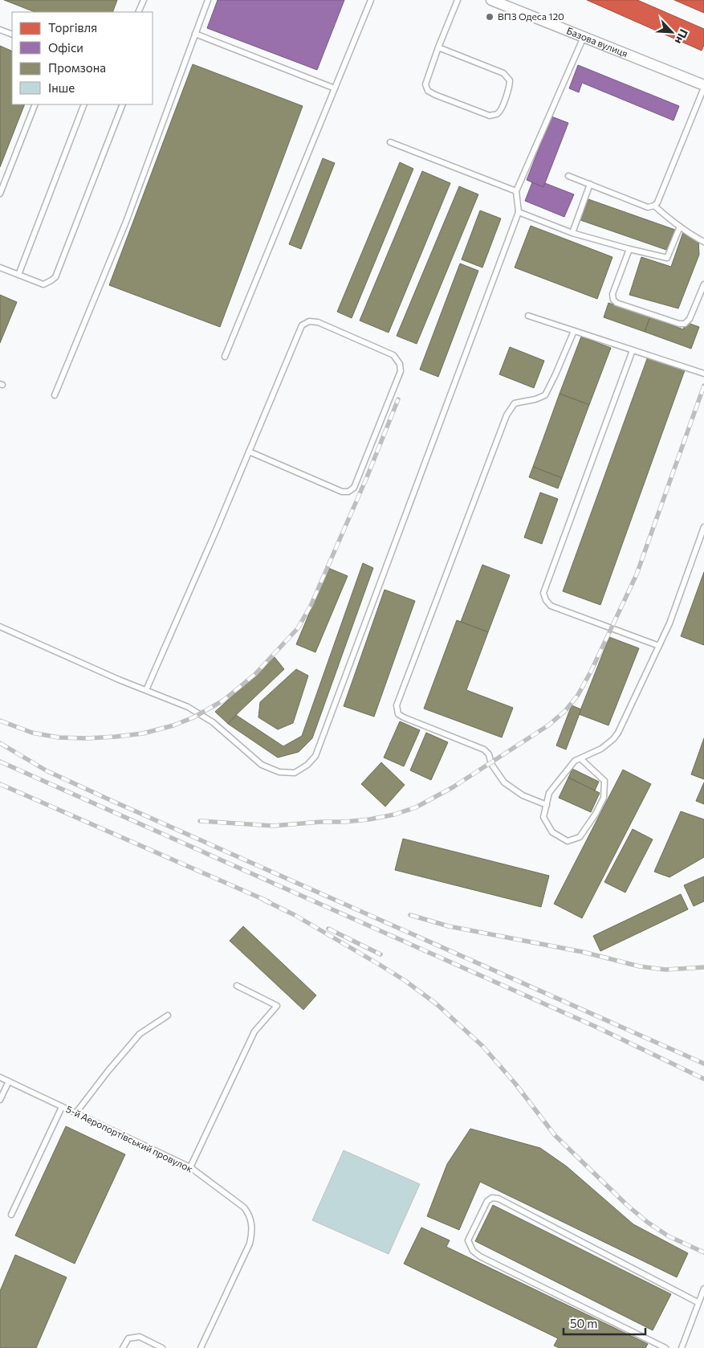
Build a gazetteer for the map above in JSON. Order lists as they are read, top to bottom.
{
  "streets": {
    "street": ["Базова вулиця"],
    "lane": ["5-й Аеропортівський провулок"]
  },
  "places": ["ВПЗ Одеса 120"],
  "legend": [
    "Торгівля",
    "Офіси",
    "Промзона",
    "Інше"
  ],
  "scale_bar": "50 m",
  "north": "bottom right"
}
